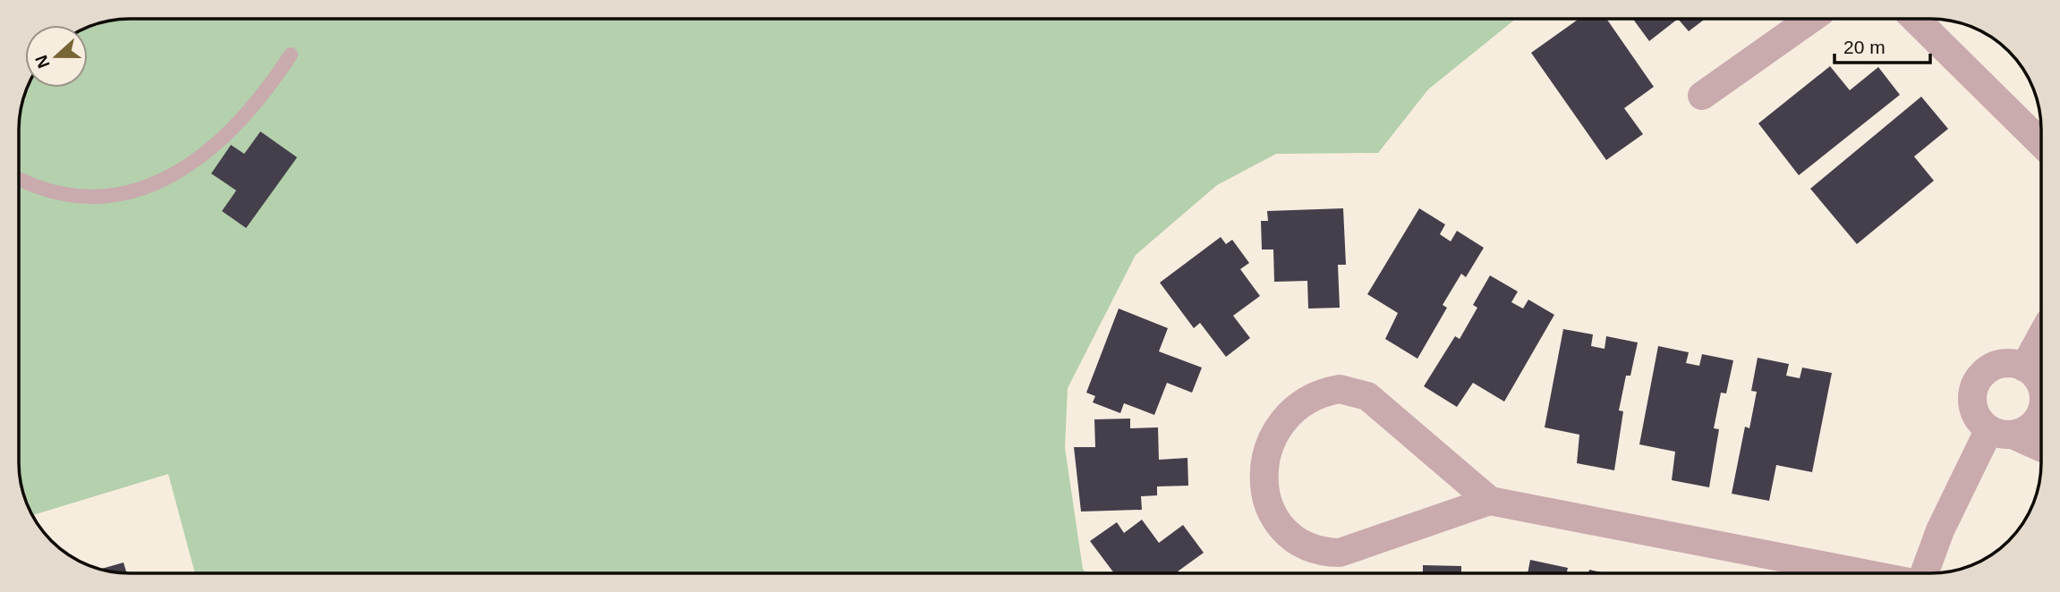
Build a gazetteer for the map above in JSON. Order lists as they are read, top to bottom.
{
  "scale_bar": "20 m",
  "north": "left"
}
